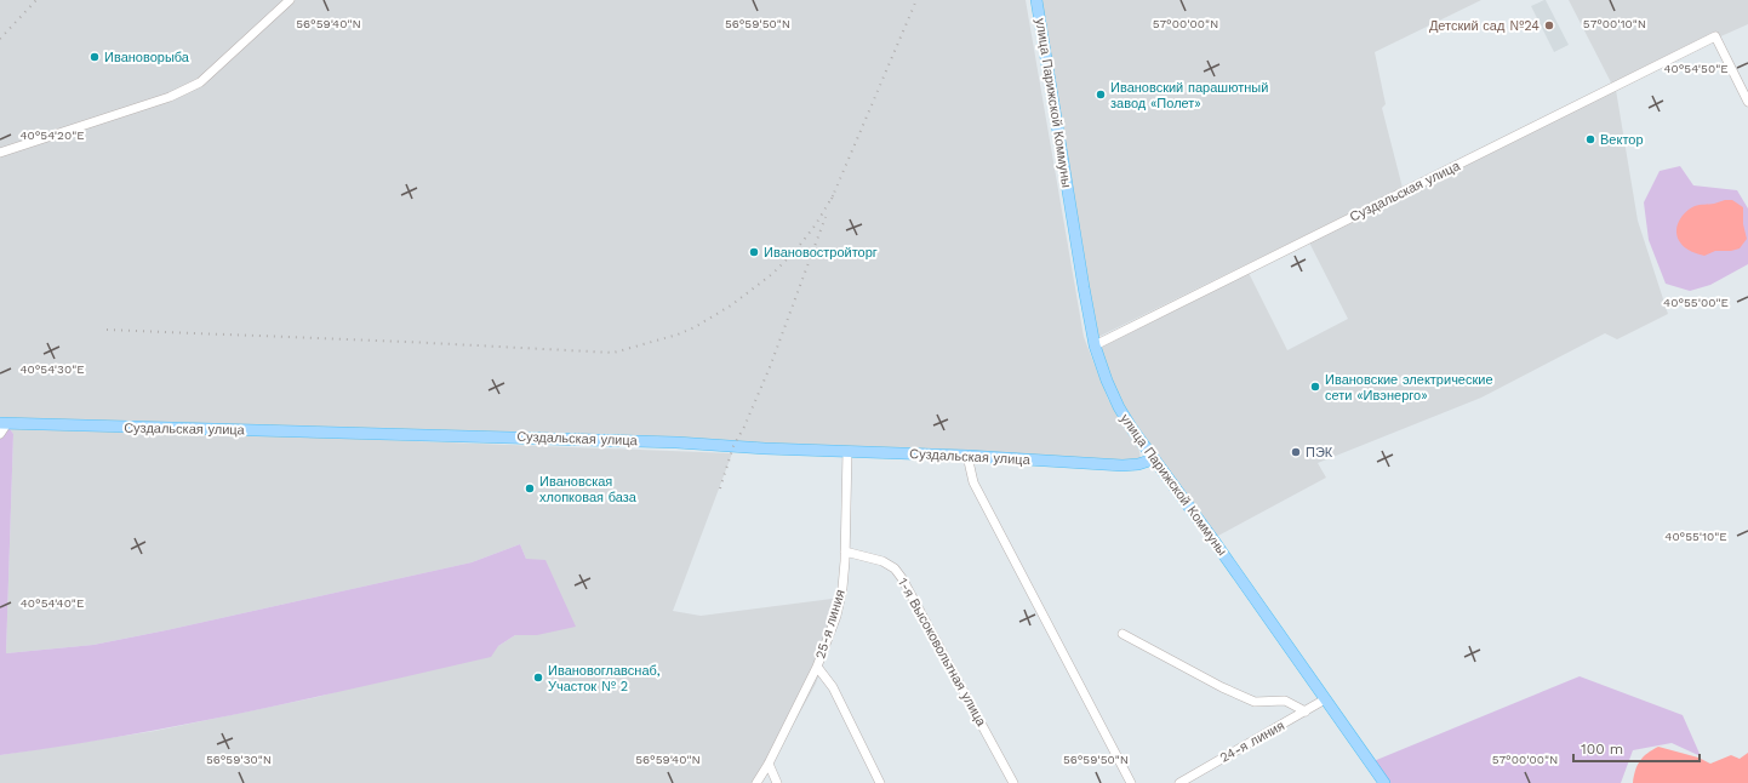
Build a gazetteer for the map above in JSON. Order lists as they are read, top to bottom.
{
  "streets": {
    "main road": ["улица Парижской Коммуны", "Суздальская улица"],
    "street": ["25-я линия", "1-я Высоковольтная улица", "24-я линия"]
  },
  "crossings": [
    ["улица Парижской Коммуны", "Суздальская улица"],
    ["улица Парижской Коммуны", "24-я линия"],
    ["Суздальская улица", "25-я линия"],
    ["25-я линия", "1-я Высоковольтная улица"]
  ],
  "places": [
    "Детский сад №24",
    "Ивановорыба",
    "Ивановский парашютный завод «Полет»",
    "Вектор",
    "Ивановостройторг",
    "Ивановские электрические сети «Ивэнерго»",
    "ПЭК",
    "Ивановская хлопковая база",
    "Ивановоглавснаб, Участок № 2"
  ],
  "scale_bar": "100 m",
  "coordinates": [
    "56°59'40\"N",
    "56°59'50\"N",
    "57°00'00\"N",
    "57°00'10\"N",
    "40°54'50\"E",
    "40°54'20\"E",
    "40°55'00\"E",
    "40°54'30\"E",
    "40°55'10\"E",
    "40°54'40\"E",
    "56°59'30\"N"
  ]
}
